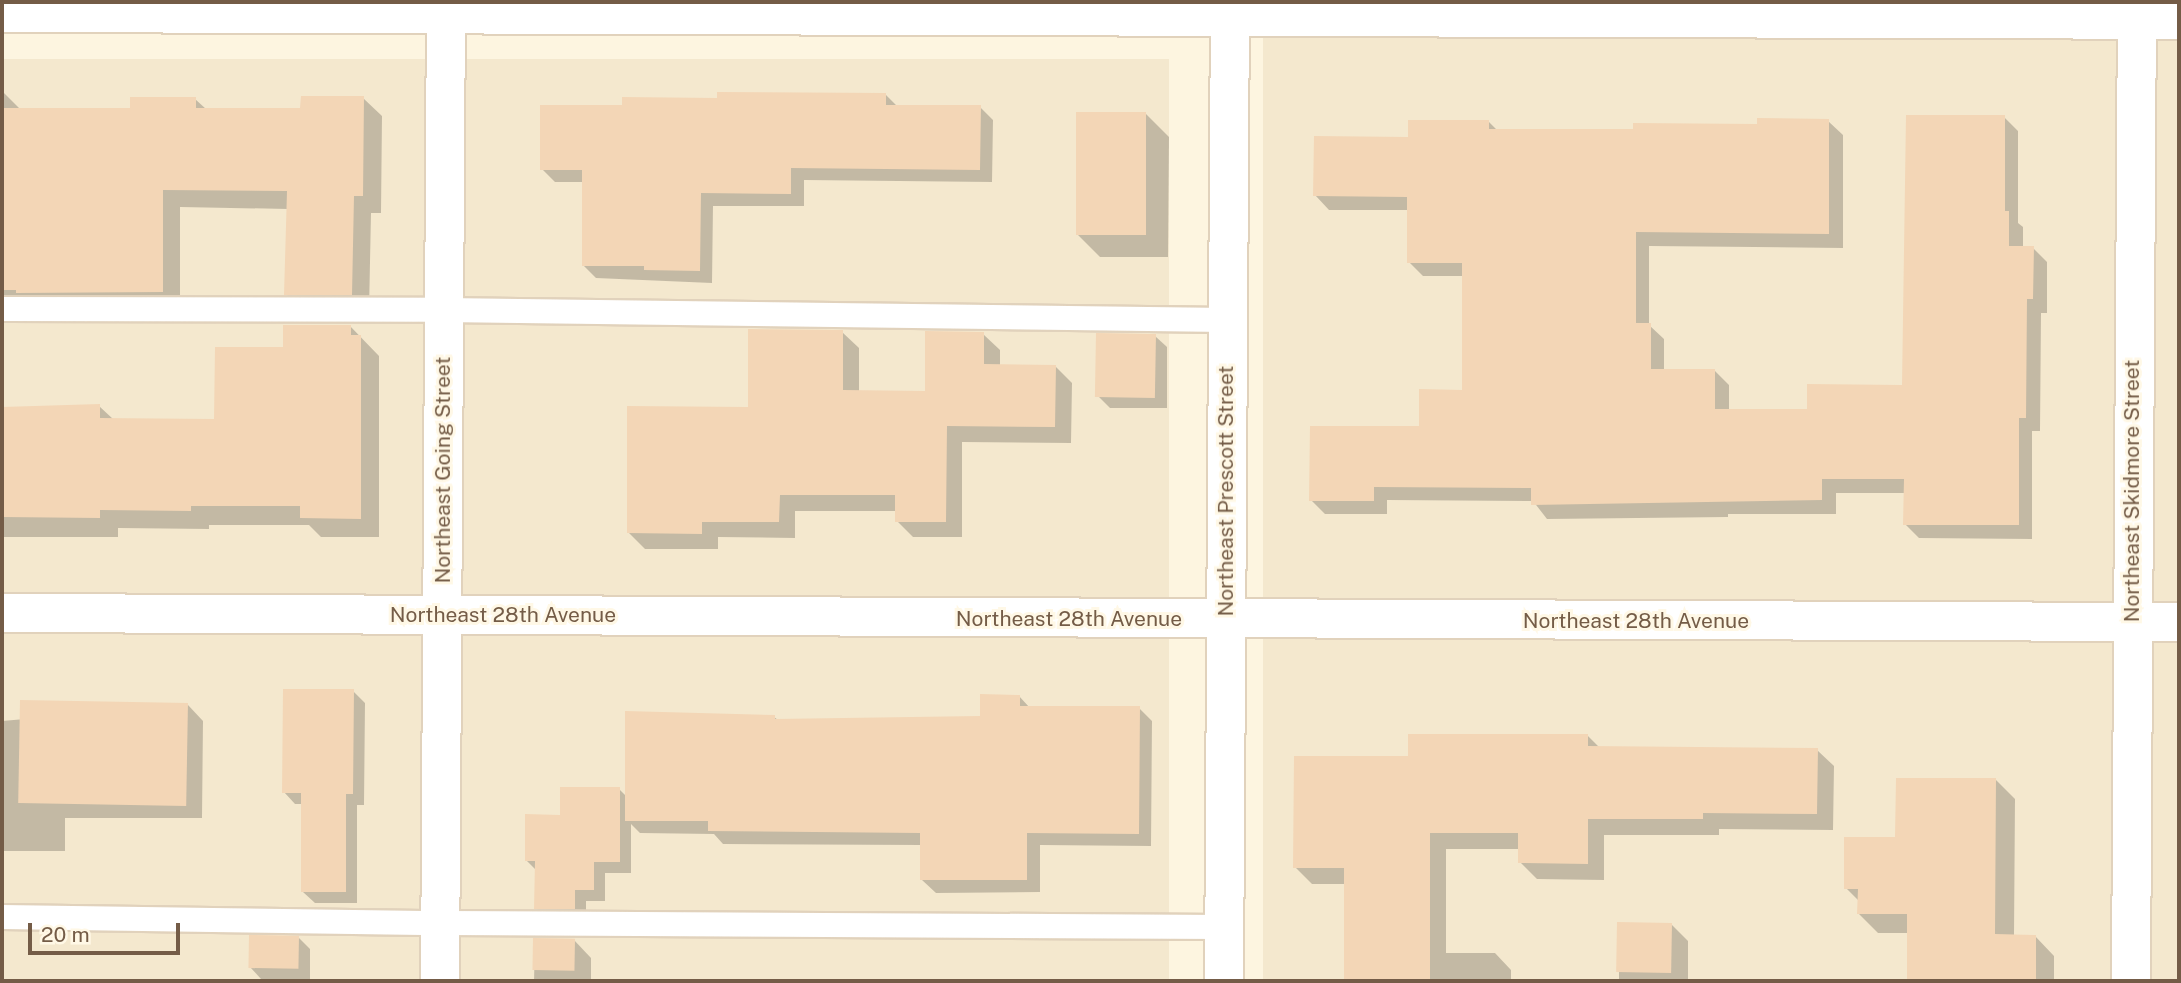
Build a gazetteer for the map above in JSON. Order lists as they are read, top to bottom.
{
  "streets": {
    "street": [
      "Northeast Going Street",
      "Northeast Prescott Street",
      "Northeast Skidmore Street",
      "Northeast 28th Avenue"
    ]
  },
  "crossings": [
    ["Northeast Going Street", "Northeast 28th Avenue"],
    ["Northeast Prescott Street", "Northeast 28th Avenue"],
    ["Northeast Skidmore Street", "Northeast 28th Avenue"]
  ],
  "scale_bar": "20 m"
}
